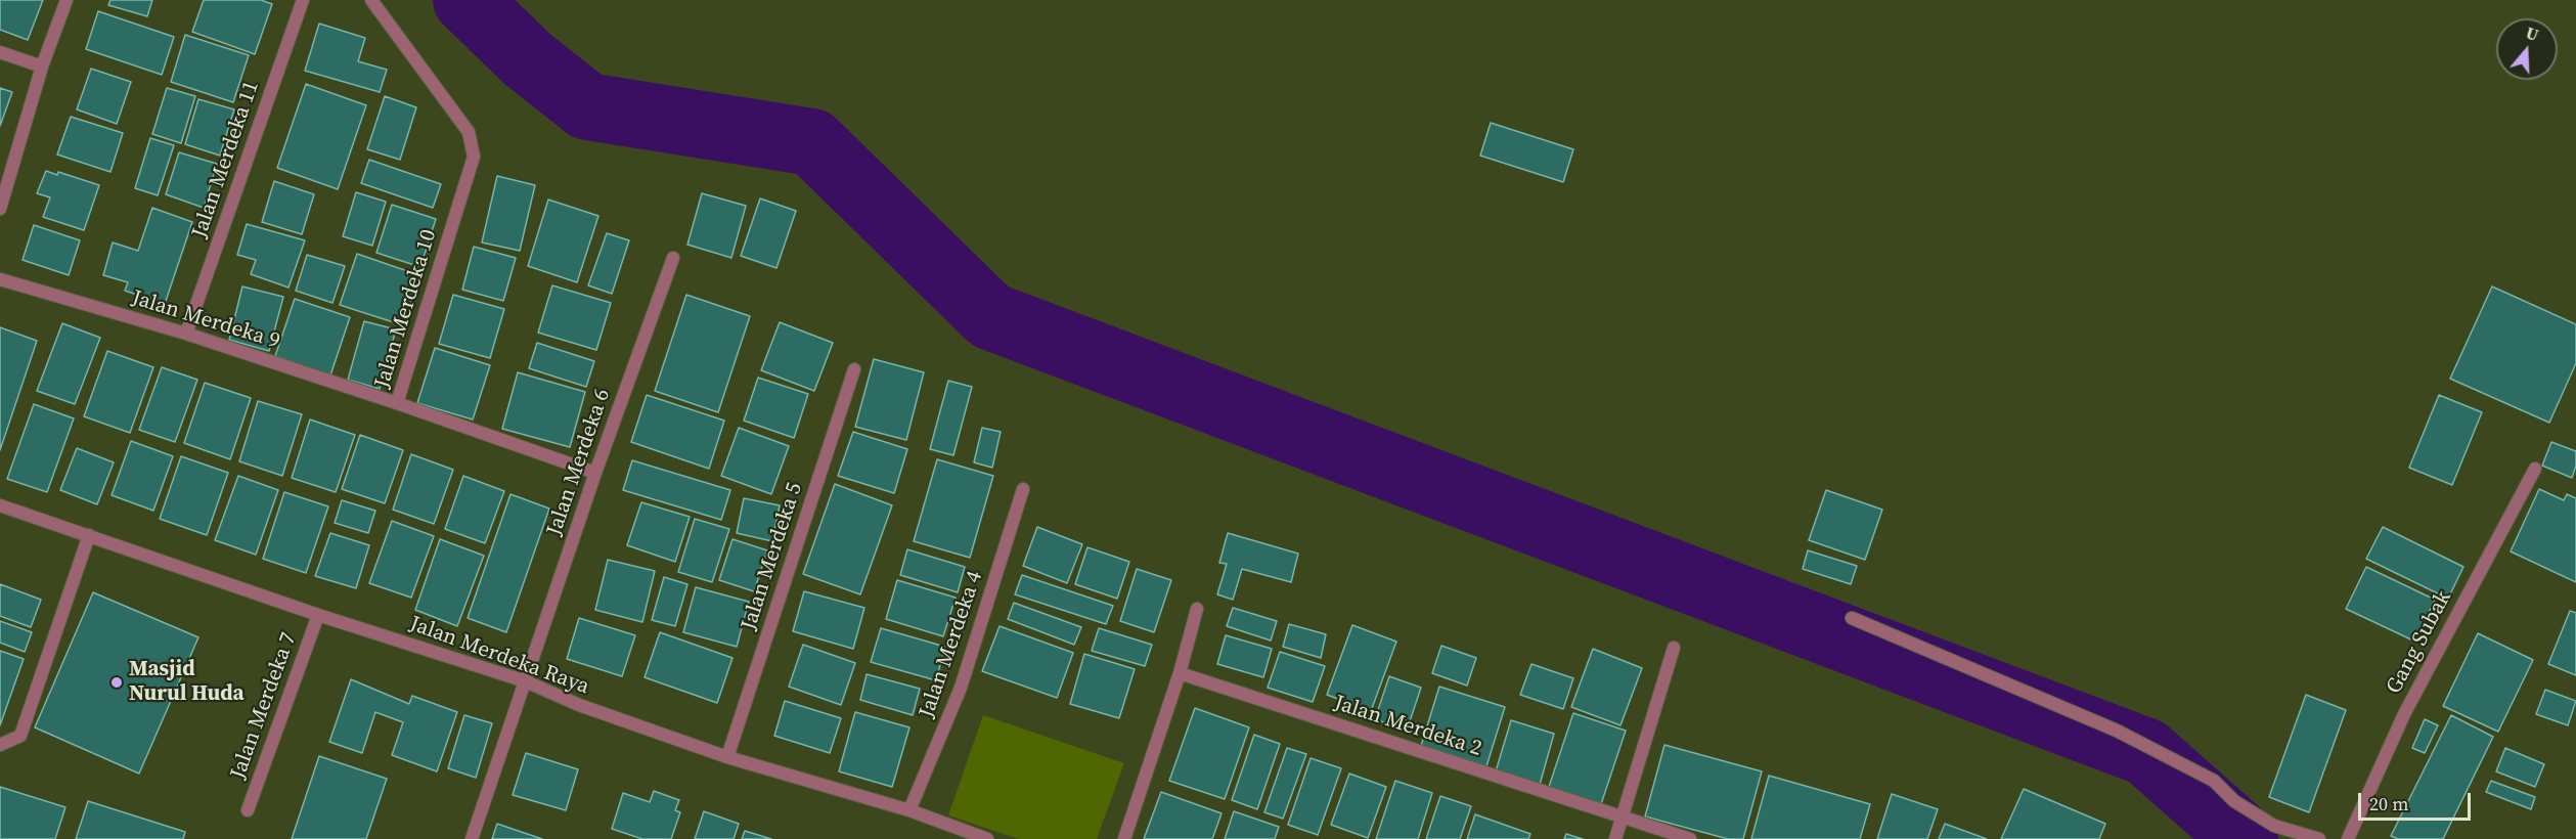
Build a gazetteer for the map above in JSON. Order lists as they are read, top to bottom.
{
  "streets": {
    "street": [
      "Jalan Merdeka 11",
      "Jalan Merdeka 10",
      "Jalan Merdeka 9",
      "Jalan Merdeka 6",
      "Jalan Merdeka 5",
      "Gang Subak",
      "Jalan Merdeka 4",
      "Jalan Merdeka Raya",
      "Jalan Merdeka 7",
      "Jalan Merdeka 2"
    ]
  },
  "crossings": [
    ["Jalan Merdeka 11", "Jalan Merdeka 9"],
    ["Jalan Merdeka 10", "Jalan Merdeka 9"],
    ["Jalan Merdeka 10", "Jalan Merdeka 6"],
    ["Jalan Merdeka 6", "Jalan Merdeka Raya"],
    ["Jalan Merdeka 5", "Jalan Merdeka Raya"],
    ["Jalan Merdeka 4", "Jalan Merdeka Raya"],
    ["Jalan Merdeka Raya", "Jalan Merdeka 7"]
  ],
  "places": ["Masjid Nurul Huda"],
  "scale_bar": "20 m",
  "north": "top"
}
